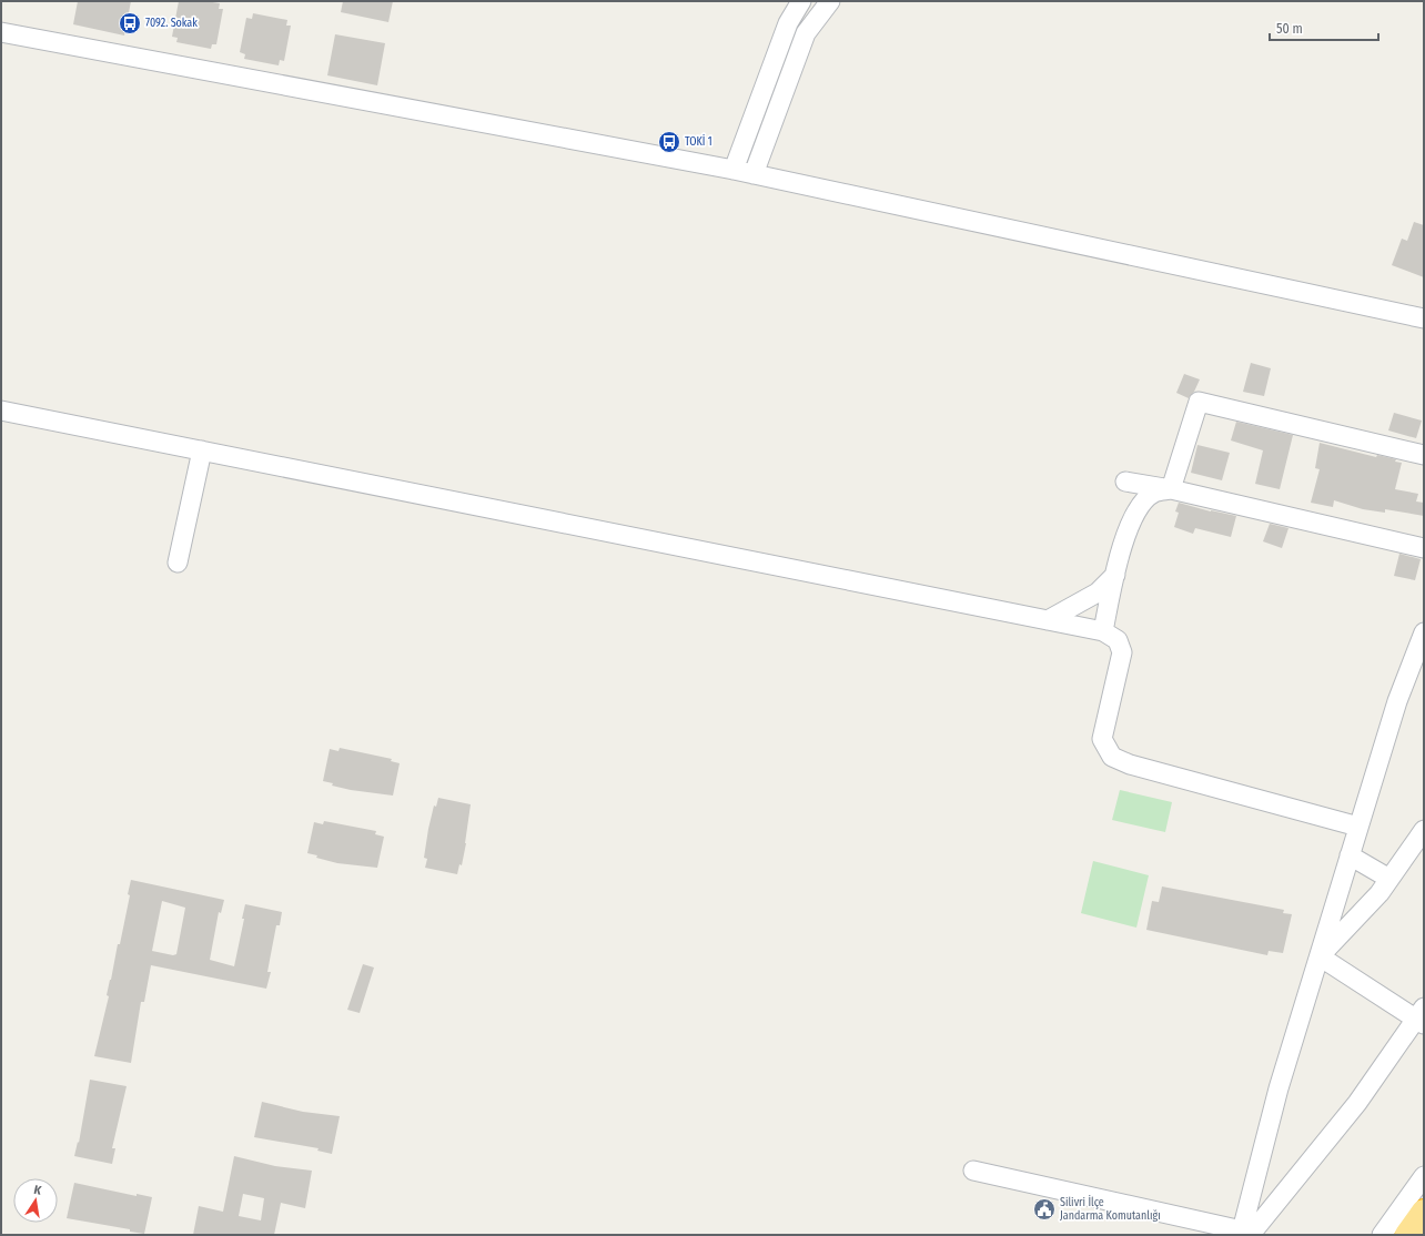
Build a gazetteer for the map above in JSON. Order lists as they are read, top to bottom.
{
  "places": {
    "bus stop": ["7092. Sokak", "TOKİ 1"],
    "public building": ["Silivri İlçe Jandarma Komutanlığı"]
  },
  "scale_bar": "50 m",
  "north": "top"
}
